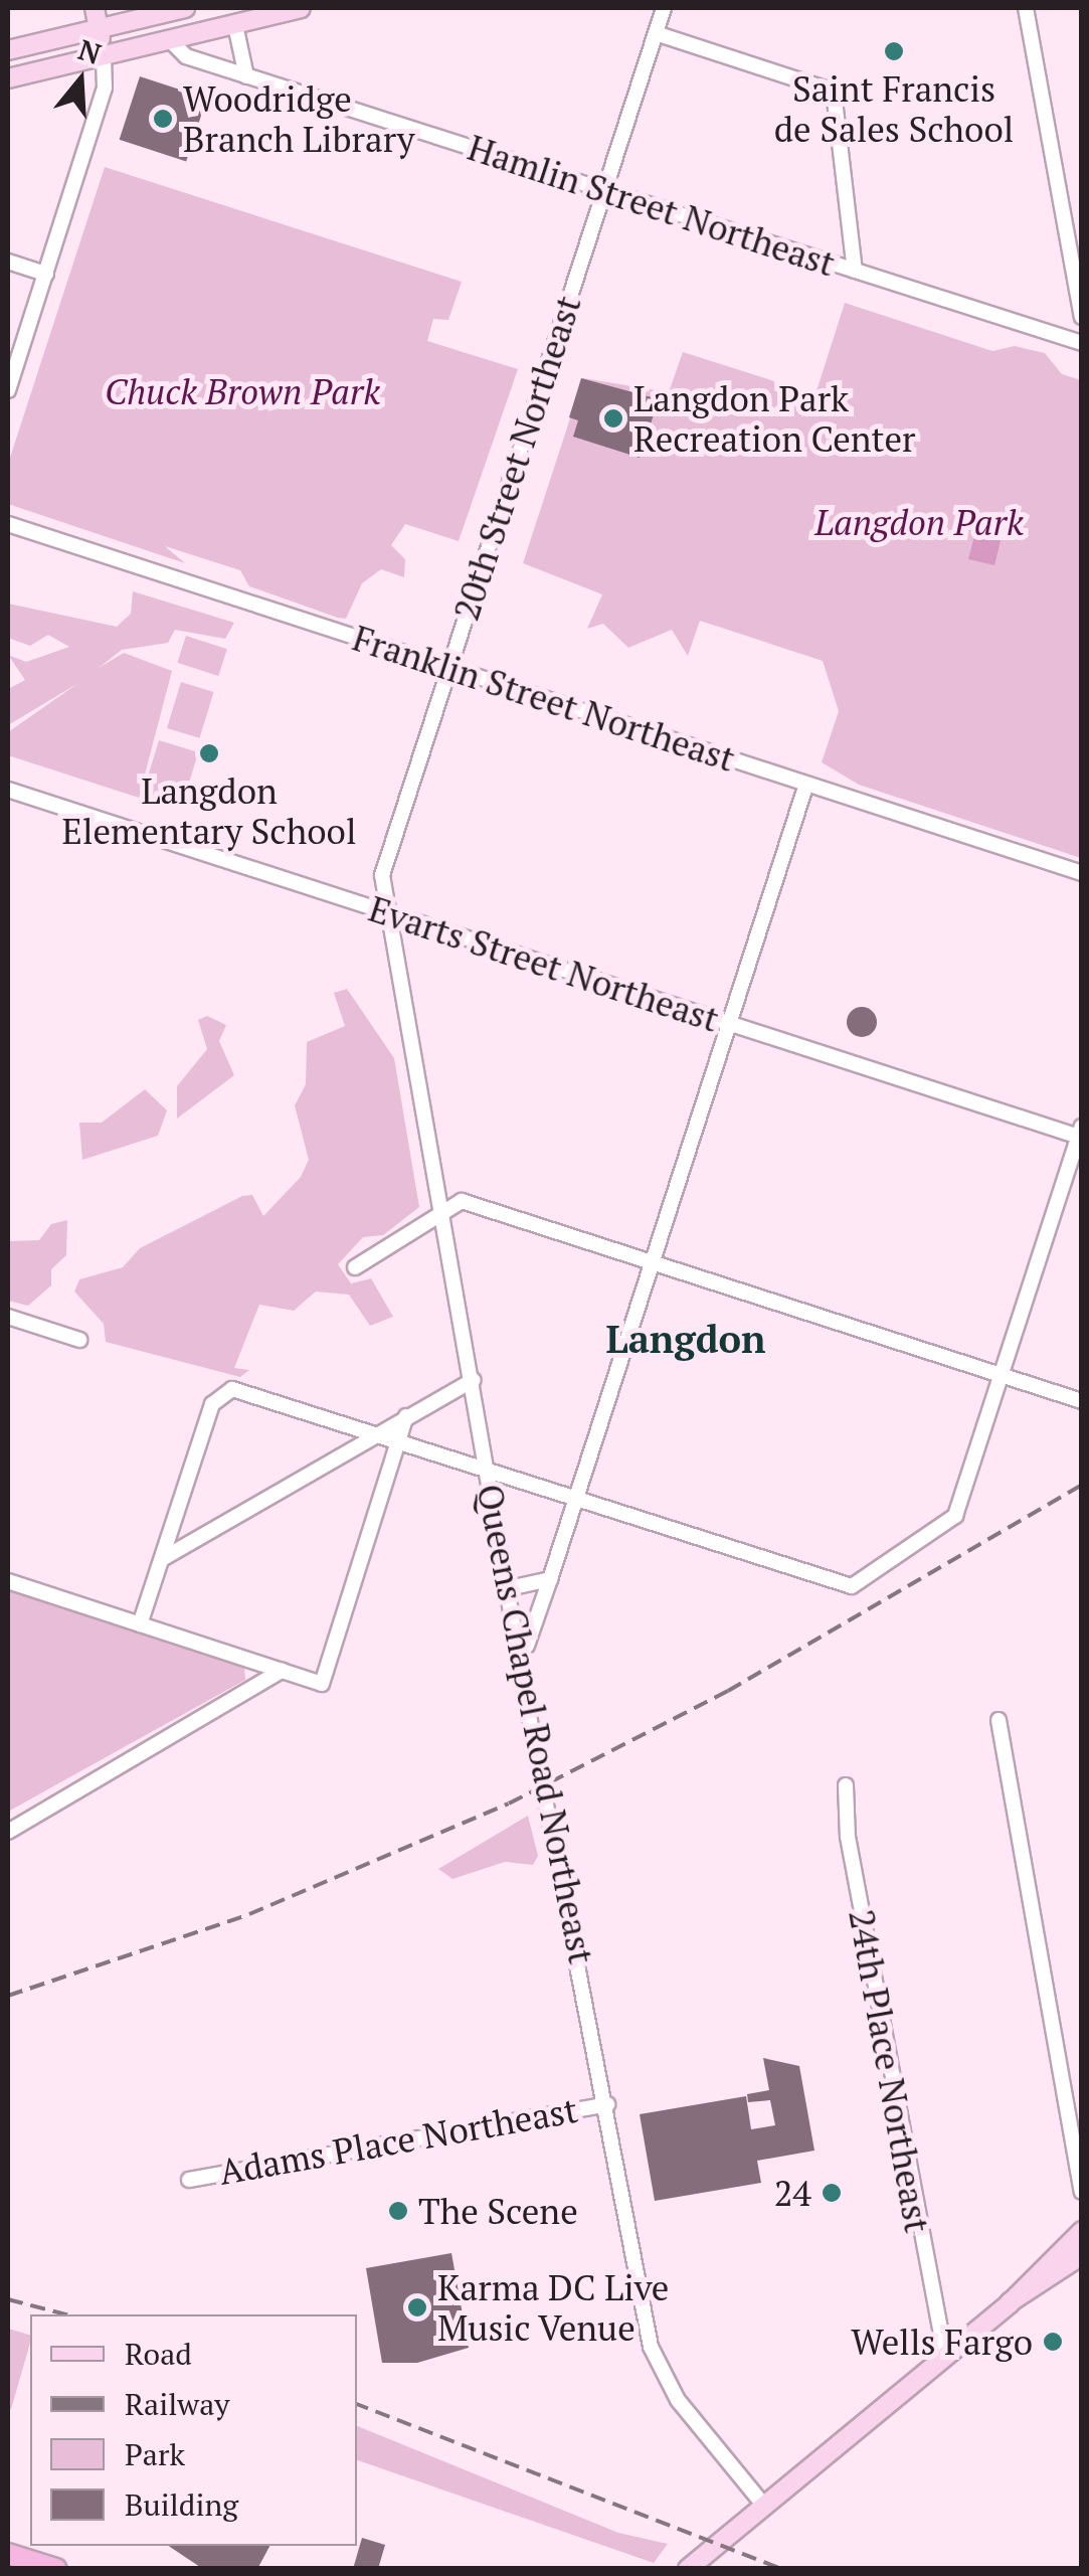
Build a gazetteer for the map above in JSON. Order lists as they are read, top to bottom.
{
  "streets": {
    "street": [
      "Hamlin Street Northeast",
      "20th Street Northeast",
      "Franklin Street Northeast",
      "Evarts Street Northeast",
      "Queens Chapel Road Northeast",
      "24th Place Northeast",
      "Adams Place Northeast"
    ]
  },
  "crossings": [
    ["Hamlin Street Northeast", "20th Street Northeast"],
    ["20th Street Northeast", "Franklin Street Northeast"],
    ["20th Street Northeast", "Evarts Street Northeast"],
    ["20th Street Northeast", "Queens Chapel Road Northeast"],
    ["Evarts Street Northeast", "Queens Chapel Road Northeast"],
    ["Queens Chapel Road Northeast", "Adams Place Northeast"]
  ],
  "districts": ["Langdon"],
  "parks": ["Chuck Brown Park", "Langdon Park"],
  "places": [
    "Saint Francis de Sales School",
    "Woodridge Branch Library",
    "Langdon Park Recreation Center",
    "Langdon Elementary School",
    "24",
    "The Scene",
    "Karma DC Live Music Venue",
    "Wells Fargo"
  ],
  "legend": [
    "Road",
    "Railway",
    "Park",
    "Building"
  ],
  "north": "top"
}
